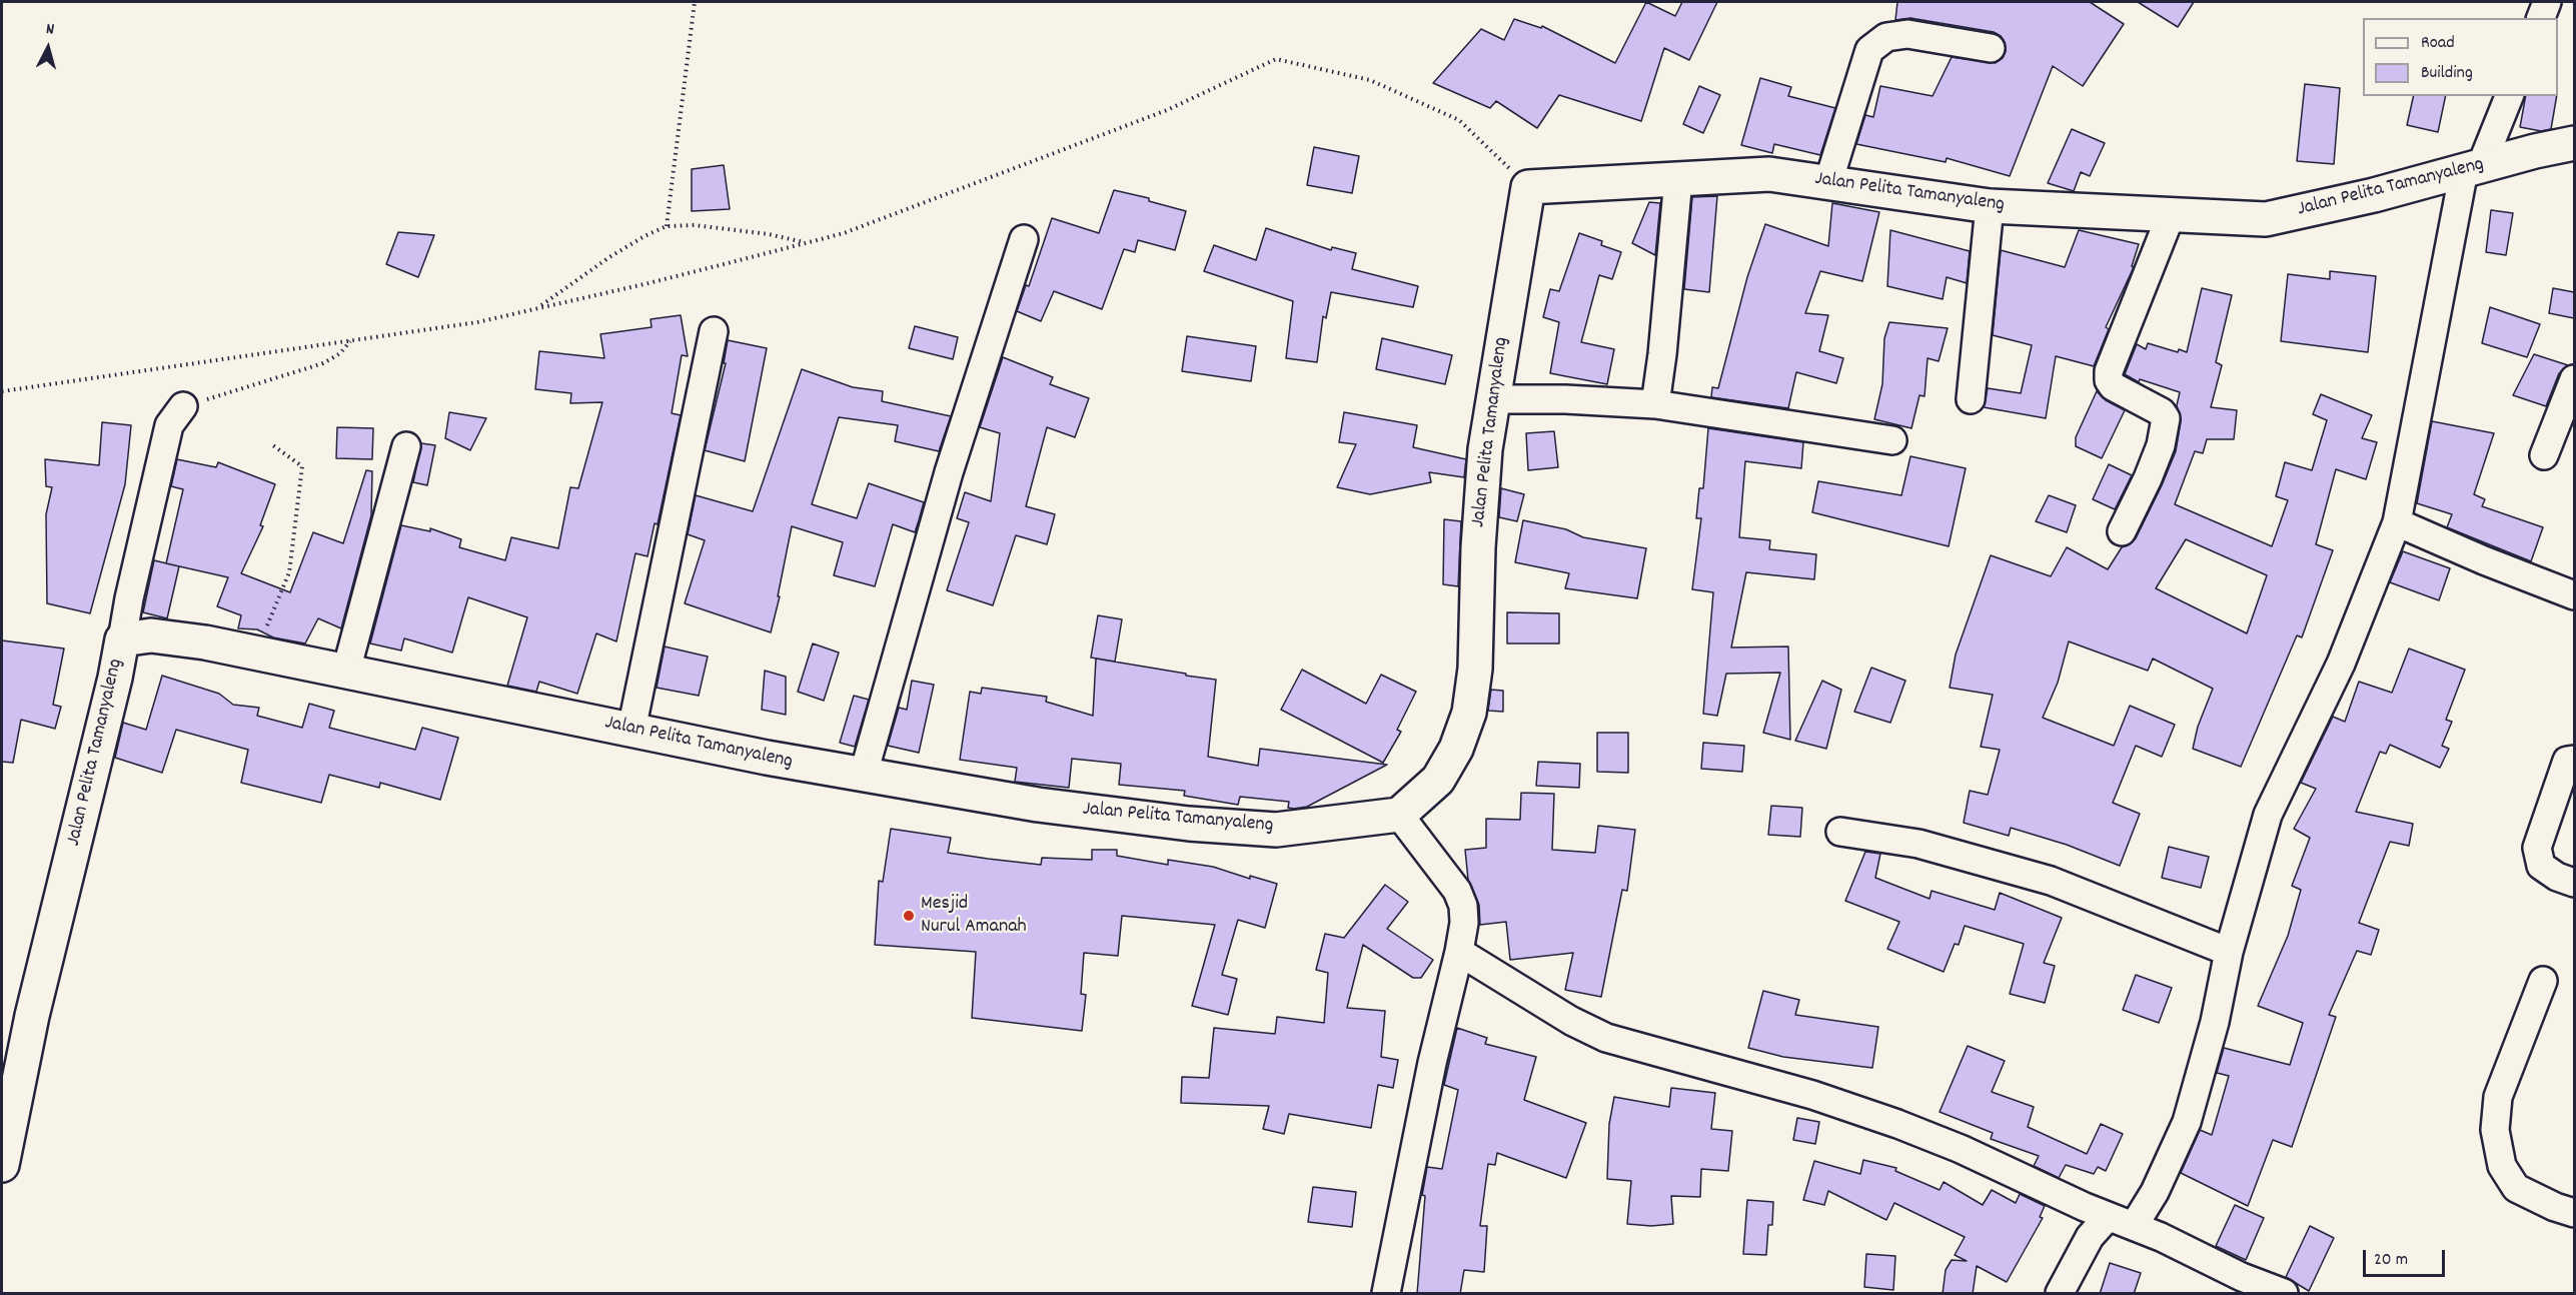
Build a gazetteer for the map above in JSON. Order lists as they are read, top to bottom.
{
  "streets": {
    "street": ["Jalan Pelita Tamanyaleng"]
  },
  "places": ["Mesjid Nurul Amanah"],
  "legend": ["Road", "Building"],
  "scale_bar": "20 m",
  "north": "top"
}
